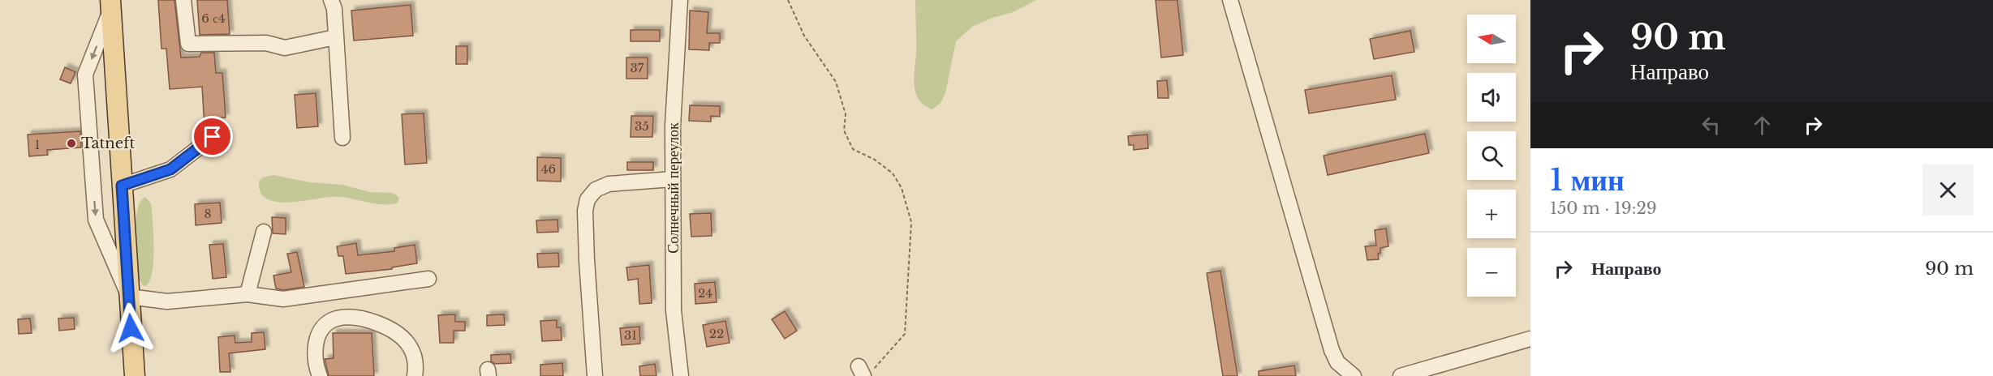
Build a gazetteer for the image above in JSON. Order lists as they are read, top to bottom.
{
  "streets": {
    "street": ["Солнечный переулок"]
  },
  "places": ["Tatneft"],
  "house_numbers": [
    "6 с4",
    "37",
    "35",
    "1",
    "46",
    "8",
    "24",
    "22",
    "31"
  ],
  "north": "left",
  "page": {
    "turn": ["90 m", "Направо"],
    "map_buttons": ["+", "−"],
    "heading": ["1 мин", "150 m · 19:29"],
    "list": [
      {
        "name": "Направо",
        "value": "90 m"
      }
    ]
  }
}
